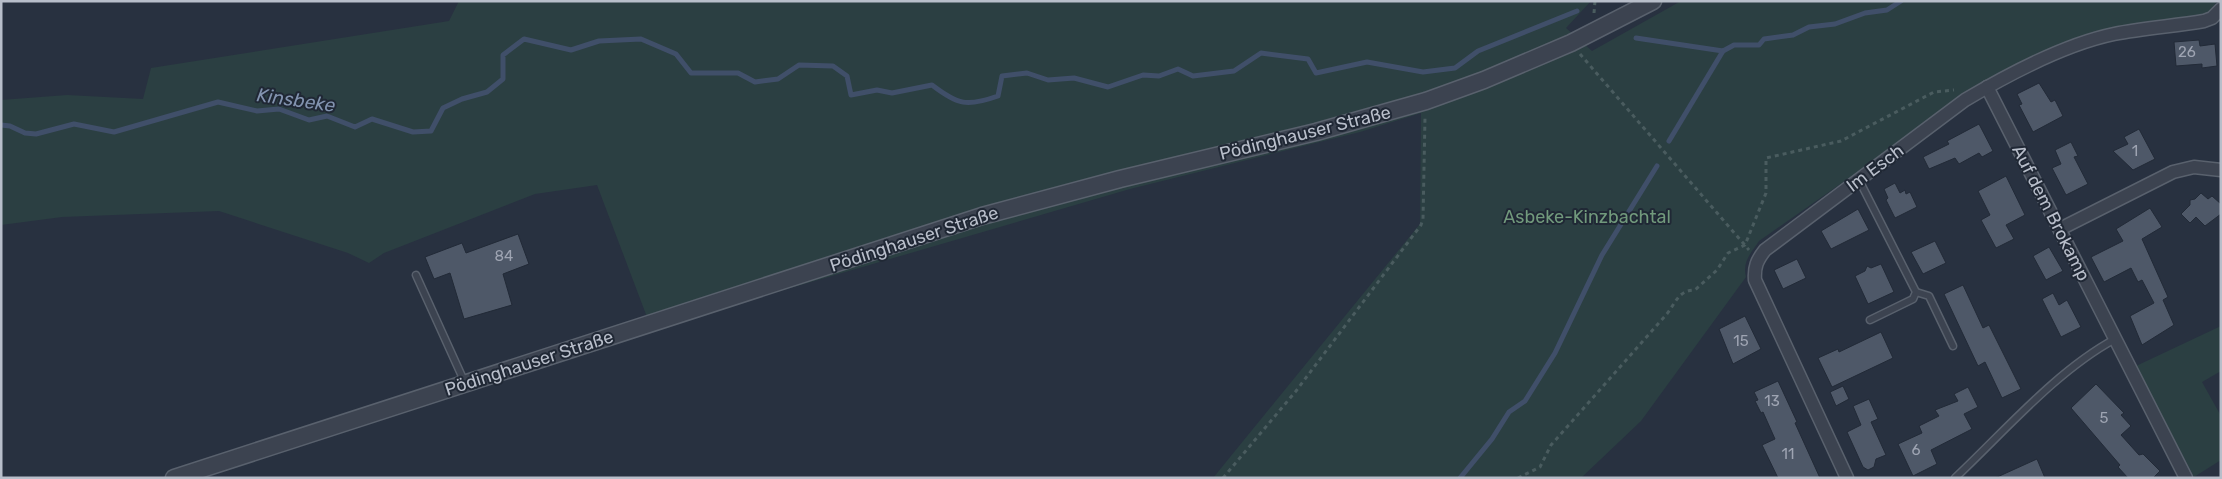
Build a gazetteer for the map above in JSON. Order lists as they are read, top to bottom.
{
  "streets": {
    "street": ["Pödinghauser Straße", "Im Esch", "Auf dem Brokamp"]
  },
  "crossings": [
    ["Im Esch", "Auf dem Brokamp"]
  ],
  "water": ["Kinsbeke"],
  "parks": ["Asbeke-Kinzbachtal"],
  "house_numbers": [
    "26",
    "1",
    "84",
    "15",
    "13",
    "5",
    "6",
    "11"
  ]
}
